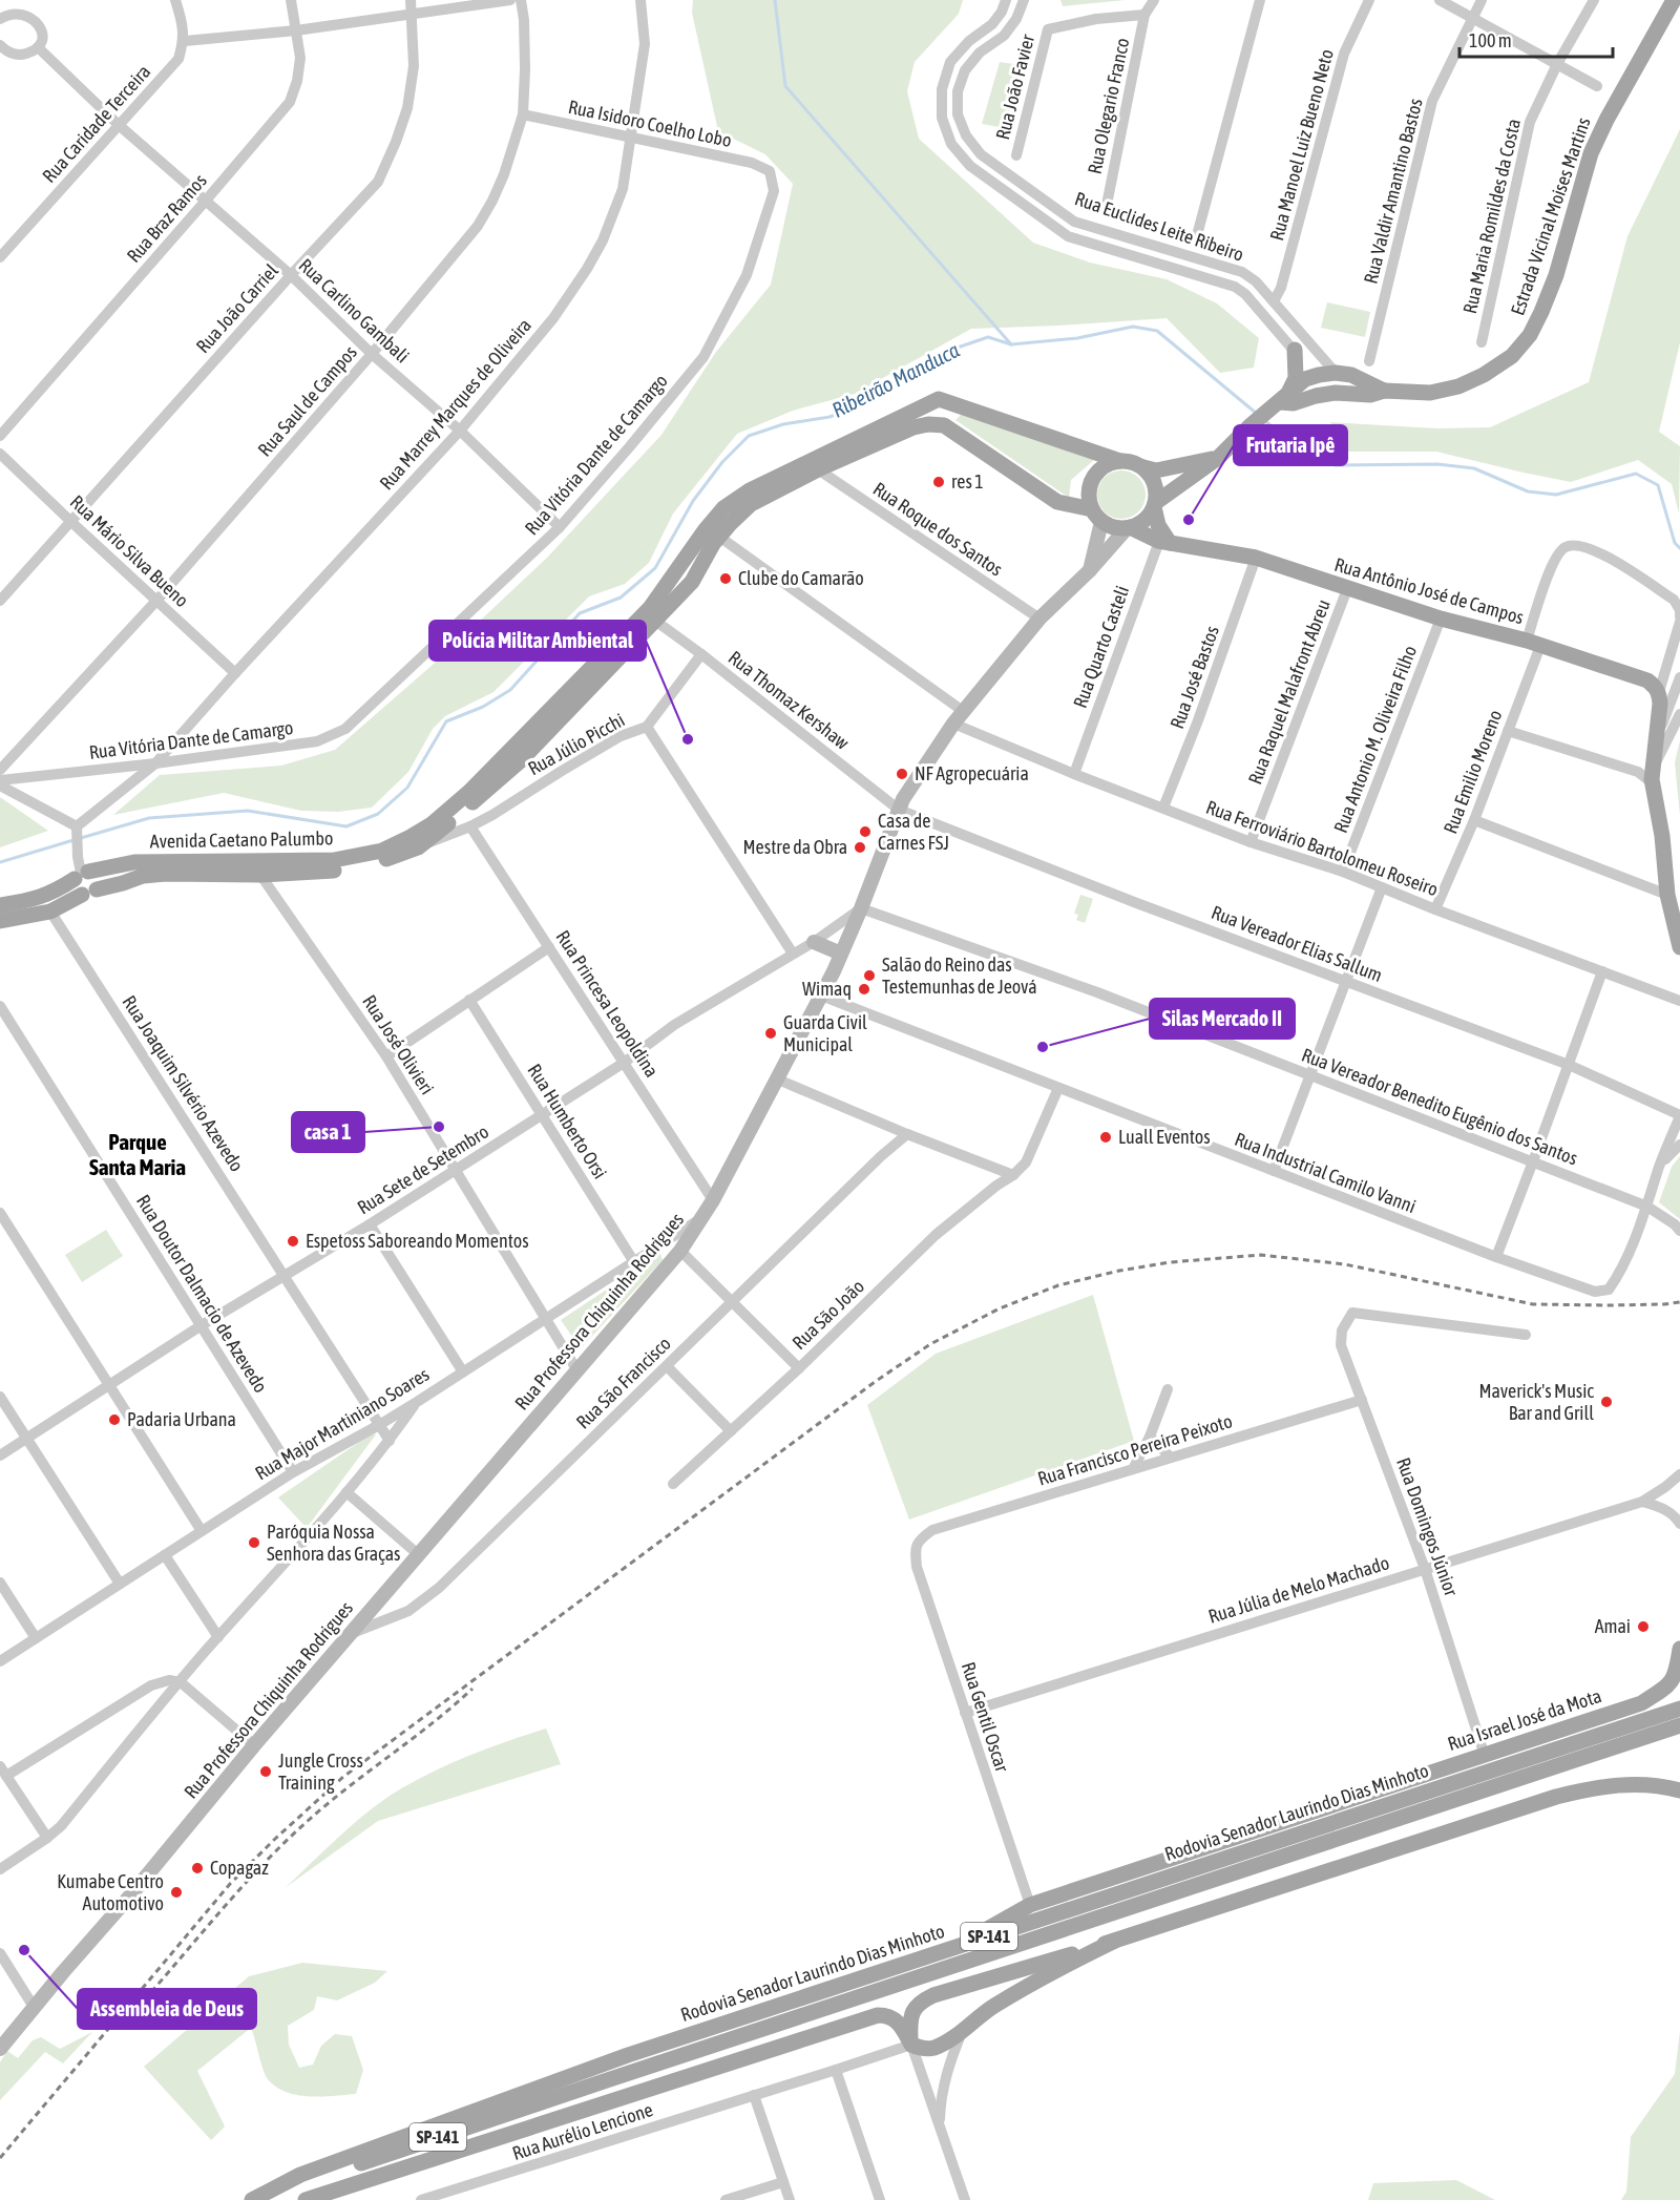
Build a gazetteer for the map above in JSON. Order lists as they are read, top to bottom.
{
  "streets": {
    "main road": [
      "Estrada Vicinal Moises Martins",
      "Rua Antônio José de Campos",
      "Avenida Caetano Palumbo",
      "Rua Professora Chiquinha Rodrigues",
      "Rua Israel José da Mota",
      "Rodovia Senador Laurindo Dias Minhoto",
      "SP-141"
    ],
    "street": [
      "Rua João Favier",
      "Rua Olegario Franco",
      "Rua Caridade Terceira",
      "Rua Isidoro Coelho Lobo",
      "Rua Manoel Luiz Bueno Neto",
      "Rua Valdir Amantino Bastos",
      "Rua Maria Romildes da Costa",
      "Rua Braz Ramos",
      "Rua Euclides Leite Ribeiro",
      "Rua João Carriel",
      "Rua Carlino Gambali",
      "Rua Saul de Campos",
      "Rua Marrey Marques de Oliveira",
      "Rua Vitória Dante de Camargo",
      "Rua Roque dos Santos",
      "Rua Mário Silva Bueno",
      "Rua Quarto Casteli",
      "Rua José Bastos",
      "Rua Raquel Malafront Abreu",
      "Rua Thomaz Kershaw",
      "Rua Antonio M. Oliveira Filho",
      "Rua Júlio Picchi",
      "Rua Emilio Moreno",
      "Rua Ferroviário Bartolomeu Roseiro",
      "Rua Vereador Elias Sallum",
      "Rua Princesa Leopoldina",
      "Rua José Olivieri",
      "Rua Joaquim Silvério Azevedo",
      "Rua Vereador Benedito Eugênio dos Santos",
      "Rua Humberto Orsi",
      "Rua Sete de Setembro",
      "Rua Industrial Camilo Vanni",
      "Rua Doutor Dalmacio de Azevedo",
      "Rua São João",
      "Rua São Francisco",
      "Rua Major Martiniano Soares",
      "Rua Francisco Pereira Peixoto",
      "Rua Domingos Júnior",
      "Rua Júlia de Melo Machado",
      "Rua Gentil Oscar",
      "Rua Aurélio Lencione"
    ]
  },
  "crossings": [
    ["Rua João Favier", "Rua Olegario Franco"],
    ["Rua Caridade Terceira", "Rua Carlino Gambali"],
    ["Rua Isidoro Coelho Lobo", "Rua Saul de Campos"],
    ["Rua Isidoro Coelho Lobo", "Rua Marrey Marques de Oliveira"],
    ["Rua Isidoro Coelho Lobo", "Rua Vitória Dante de Camargo"],
    ["Rua Manoel Luiz Bueno Neto", "Rua Euclides Leite Ribeiro"],
    ["Estrada Vicinal Moises Martins", "Rua Euclides Leite Ribeiro"],
    ["Rua Braz Ramos", "Rua Carlino Gambali"],
    ["Rua João Carriel", "Rua Carlino Gambali"],
    ["Rua João Carriel", "Rua Mário Silva Bueno"],
    ["Rua Carlino Gambali", "Rua Saul de Campos"],
    ["Rua Carlino Gambali", "Rua Marrey Marques de Oliveira"],
    ["Rua Carlino Gambali", "Rua Vitória Dante de Camargo"],
    ["Rua Saul de Campos", "Rua Mário Silva Bueno"],
    ["Rua Marrey Marques de Oliveira", "Rua Vitória Dante de Camargo"],
    ["Rua Marrey Marques de Oliveira", "Rua Mário Silva Bueno"],
    ["Rua Roque dos Santos", "Avenida Caetano Palumbo"],
    ["Rua Roque dos Santos", "Rua Professora Chiquinha Rodrigues"],
    ["Rua Antônio José de Campos", "Rua Quarto Casteli"],
    ["Rua Antônio José de Campos", "Rua José Bastos"],
    ["Rua Antônio José de Campos", "Rua Raquel Malafront Abreu"],
    ["Rua Antônio José de Campos", "Rua Antonio M. Oliveira Filho"],
    ["Rua Antônio José de Campos", "Rua Emilio Moreno"],
    ["Rua Antônio José de Campos", "Avenida Caetano Palumbo"],
    ["Rua Antônio José de Campos", "Rua Professora Chiquinha Rodrigues"],
    ["Rua Quarto Casteli", "Rua Ferroviário Bartolomeu Roseiro"],
    ["Rua José Bastos", "Rua Ferroviário Bartolomeu Roseiro"],
    ["Rua Raquel Malafront Abreu", "Rua Ferroviário Bartolomeu Roseiro"],
    ["Rua Thomaz Kershaw", "Avenida Caetano Palumbo"],
    ["Rua Thomaz Kershaw", "Rua Vereador Elias Sallum"],
    ["Rua Thomaz Kershaw", "Rua Professora Chiquinha Rodrigues"],
    ["Rua Antonio M. Oliveira Filho", "Rua Ferroviário Bartolomeu Roseiro"],
    ["Rua Júlio Picchi", "Avenida Caetano Palumbo"],
    ["Rua Júlio Picchi", "Rua Princesa Leopoldina"],
    ["Rua Júlio Picchi", "Rua Sete de Setembro"],
    ["Rua Emilio Moreno", "Rua Ferroviário Bartolomeu Roseiro"],
    ["Avenida Caetano Palumbo", "Rua José Olivieri"],
    ["Avenida Caetano Palumbo", "Rua Joaquim Silvério Azevedo"],
    ["Avenida Caetano Palumbo", "Rua Professora Chiquinha Rodrigues"],
    ["Rua Ferroviário Bartolomeu Roseiro", "Rua Professora Chiquinha Rodrigues"],
    ["Rua Vereador Elias Sallum", "Rua Professora Chiquinha Rodrigues"],
    ["Rua Princesa Leopoldina", "Rua Sete de Setembro"],
    ["Rua Princesa Leopoldina", "Rua Professora Chiquinha Rodrigues"],
    ["Rua José Olivieri", "Rua Sete de Setembro"],
    ["Rua José Olivieri", "Rua Professora Chiquinha Rodrigues"],
    ["Rua José Olivieri", "Rua Major Martiniano Soares"],
    ["Rua Joaquim Silvério Azevedo", "Rua Sete de Setembro"],
    ["Rua Joaquim Silvério Azevedo", "Rua Major Martiniano Soares"],
    ["Rua Vereador Benedito Eugênio dos Santos", "Rua Sete de Setembro"],
    ["Rua Vereador Benedito Eugênio dos Santos", "Rua Industrial Camilo Vanni"],
    ["Rua Vereador Benedito Eugênio dos Santos", "Rua Professora Chiquinha Rodrigues"],
    ["Rua Humberto Orsi", "Rua Sete de Setembro"],
    ["Rua Humberto Orsi", "Rua Major Martiniano Soares"],
    ["Rua Sete de Setembro", "Rua Doutor Dalmacio de Azevedo"],
    ["Rua Sete de Setembro", "Rua Professora Chiquinha Rodrigues"],
    ["Rua Industrial Camilo Vanni", "Rua Professora Chiquinha Rodrigues"],
    ["Rua Industrial Camilo Vanni", "Rua São João"],
    ["Rua Doutor Dalmacio de Azevedo", "Rua Major Martiniano Soares"],
    ["Rua Professora Chiquinha Rodrigues", "Rua São Francisco"],
    ["Rua Professora Chiquinha Rodrigues", "Rua Major Martiniano Soares"],
    ["Rua Francisco Pereira Peixoto", "Rua Domingos Júnior"],
    ["Rua Francisco Pereira Peixoto", "Rua Gentil Oscar"],
    ["Rua Domingos Júnior", "Rua Júlia de Melo Machado"],
    ["Rua Domingos Júnior", "Rua Israel José da Mota"],
    ["Rua Júlia de Melo Machado", "Rua Gentil Oscar"],
    ["Rua Gentil Oscar", "Rua Israel José da Mota"],
    ["Rua Israel José da Mota", "Rodovia Senador Laurindo Dias Minhoto"],
    ["SP-141", "Rua Aurélio Lencione"]
  ],
  "districts": ["Parque Santa Maria"],
  "water": ["Ribeirão Manduca"],
  "places": [
    "res 1",
    "Frutaria Ipê",
    "Clube do Camarão",
    "Polícia Militar Ambiental",
    "NF Agropecuária",
    "Casa de Carnes FSJ",
    "Mestre da Obra",
    "Salão do Reino das Testemunhas de Jeová",
    "Wimaq",
    "Guarda Civil Municipal",
    "Silas Mercado II",
    "casa 1",
    "Luall Eventos",
    "Espetoss Saboreando Momentos",
    "Maverick's Music Bar and Grill",
    "Padaria Urbana",
    "Paróquia Nossa Senhora das Graças",
    "Amai",
    "Jungle Cross Training",
    "Copagaz",
    "Kumabe Centro Automotivo",
    "Assembleia de Deus"
  ],
  "scale_bar": "100 m"
}
